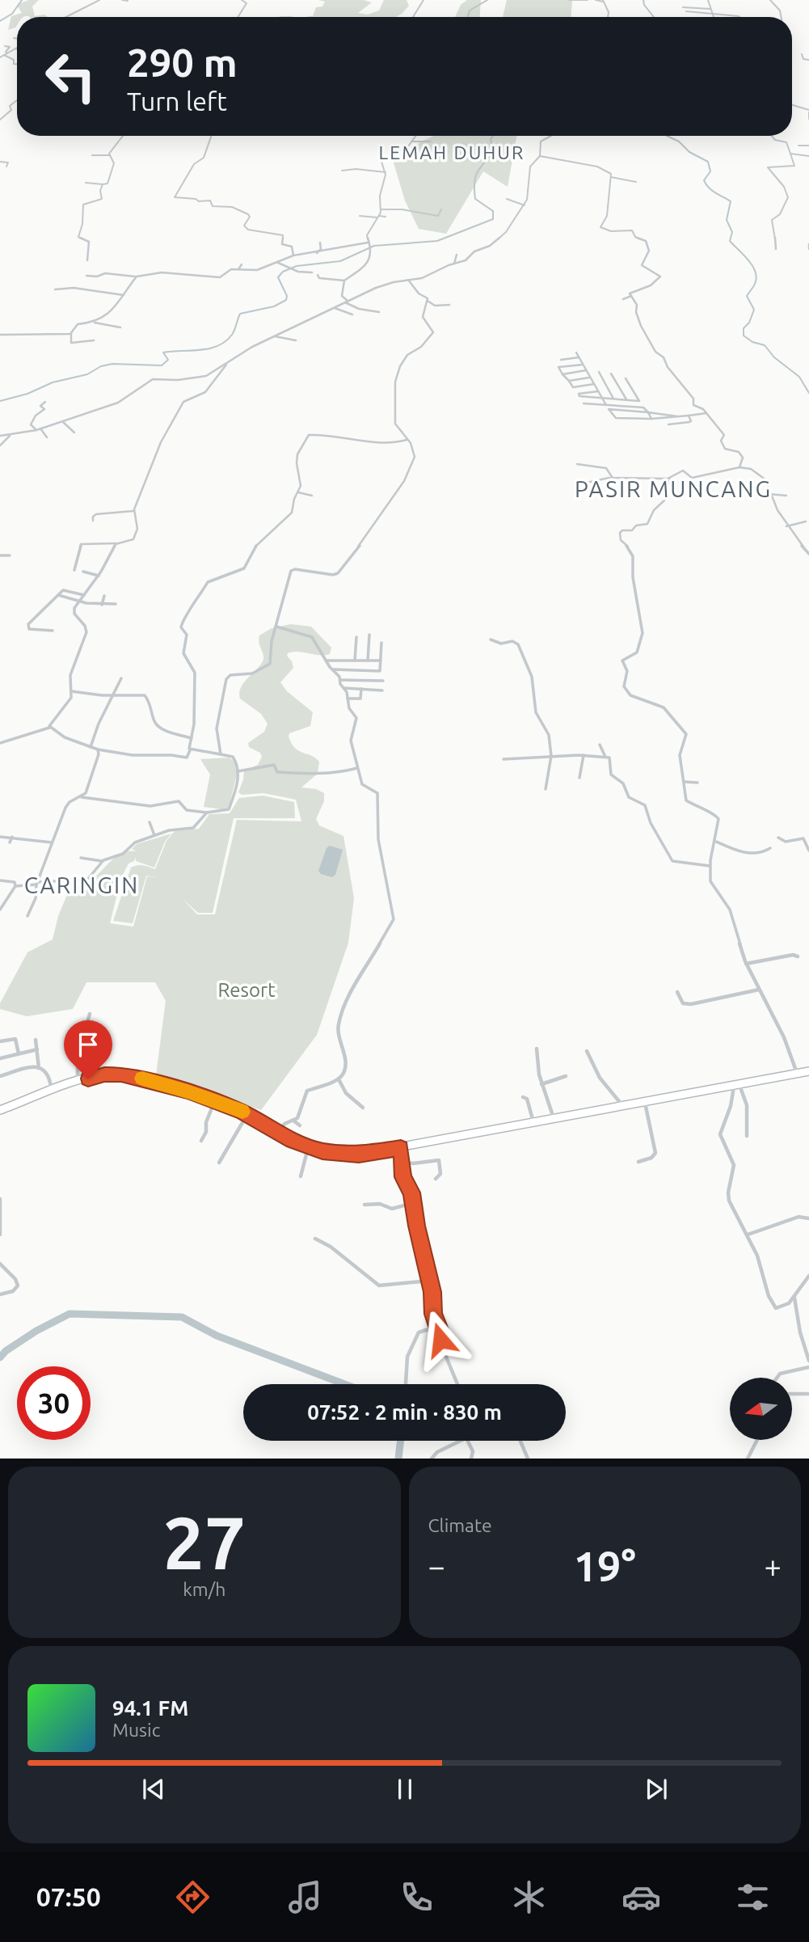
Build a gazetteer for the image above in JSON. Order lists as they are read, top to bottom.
{
  "districts": ["LEMAH DUHUR", "PASIR MUNCANG", "CARINGIN"],
  "parks": ["Resort"],
  "north": "left",
  "page": {
    "turn": ["290 m", "Turn left"],
    "limit": "30",
    "trip": "07:52 · 2 min · 830 m",
    "tile": [
      ["27", "km/h"],
      "Climate"
    ],
    "heat": ["−", "19°", "+"],
    "song": ["94.1 FM", "Music"],
    "tabs": "07:50"
  }
}
